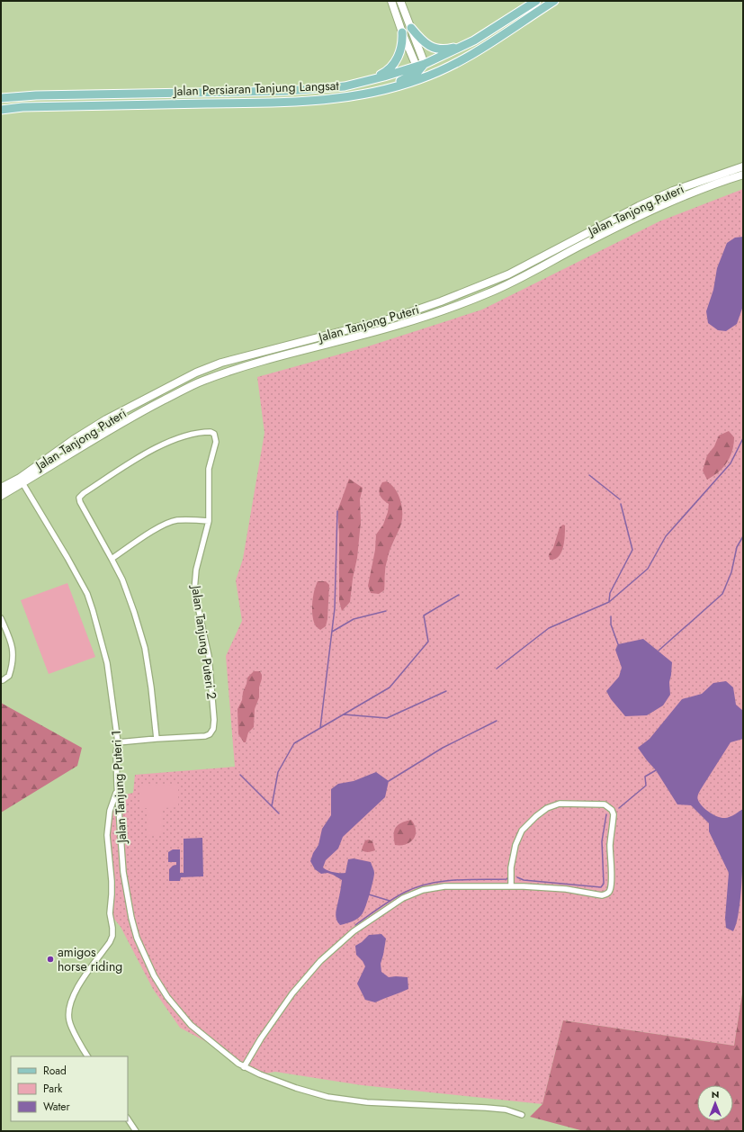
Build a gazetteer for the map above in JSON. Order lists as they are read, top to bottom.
{
  "streets": {
    "main road": ["Jalan Persiaran Tanjung Langsat"],
    "street": ["Jalan Tanjong Puteri", "Jalan Tanjung Puteri 2", "Jalan Tanjung Puteri 1"]
  },
  "crossings": [
    ["Jalan Tanjong Puteri", "Jalan Tanjung Puteri 1"],
    ["Jalan Tanjung Puteri 2", "Jalan Tanjung Puteri 1"]
  ],
  "places": ["amigos horse riding"],
  "legend": ["Road", "Park", "Water"],
  "north": "top"
}
